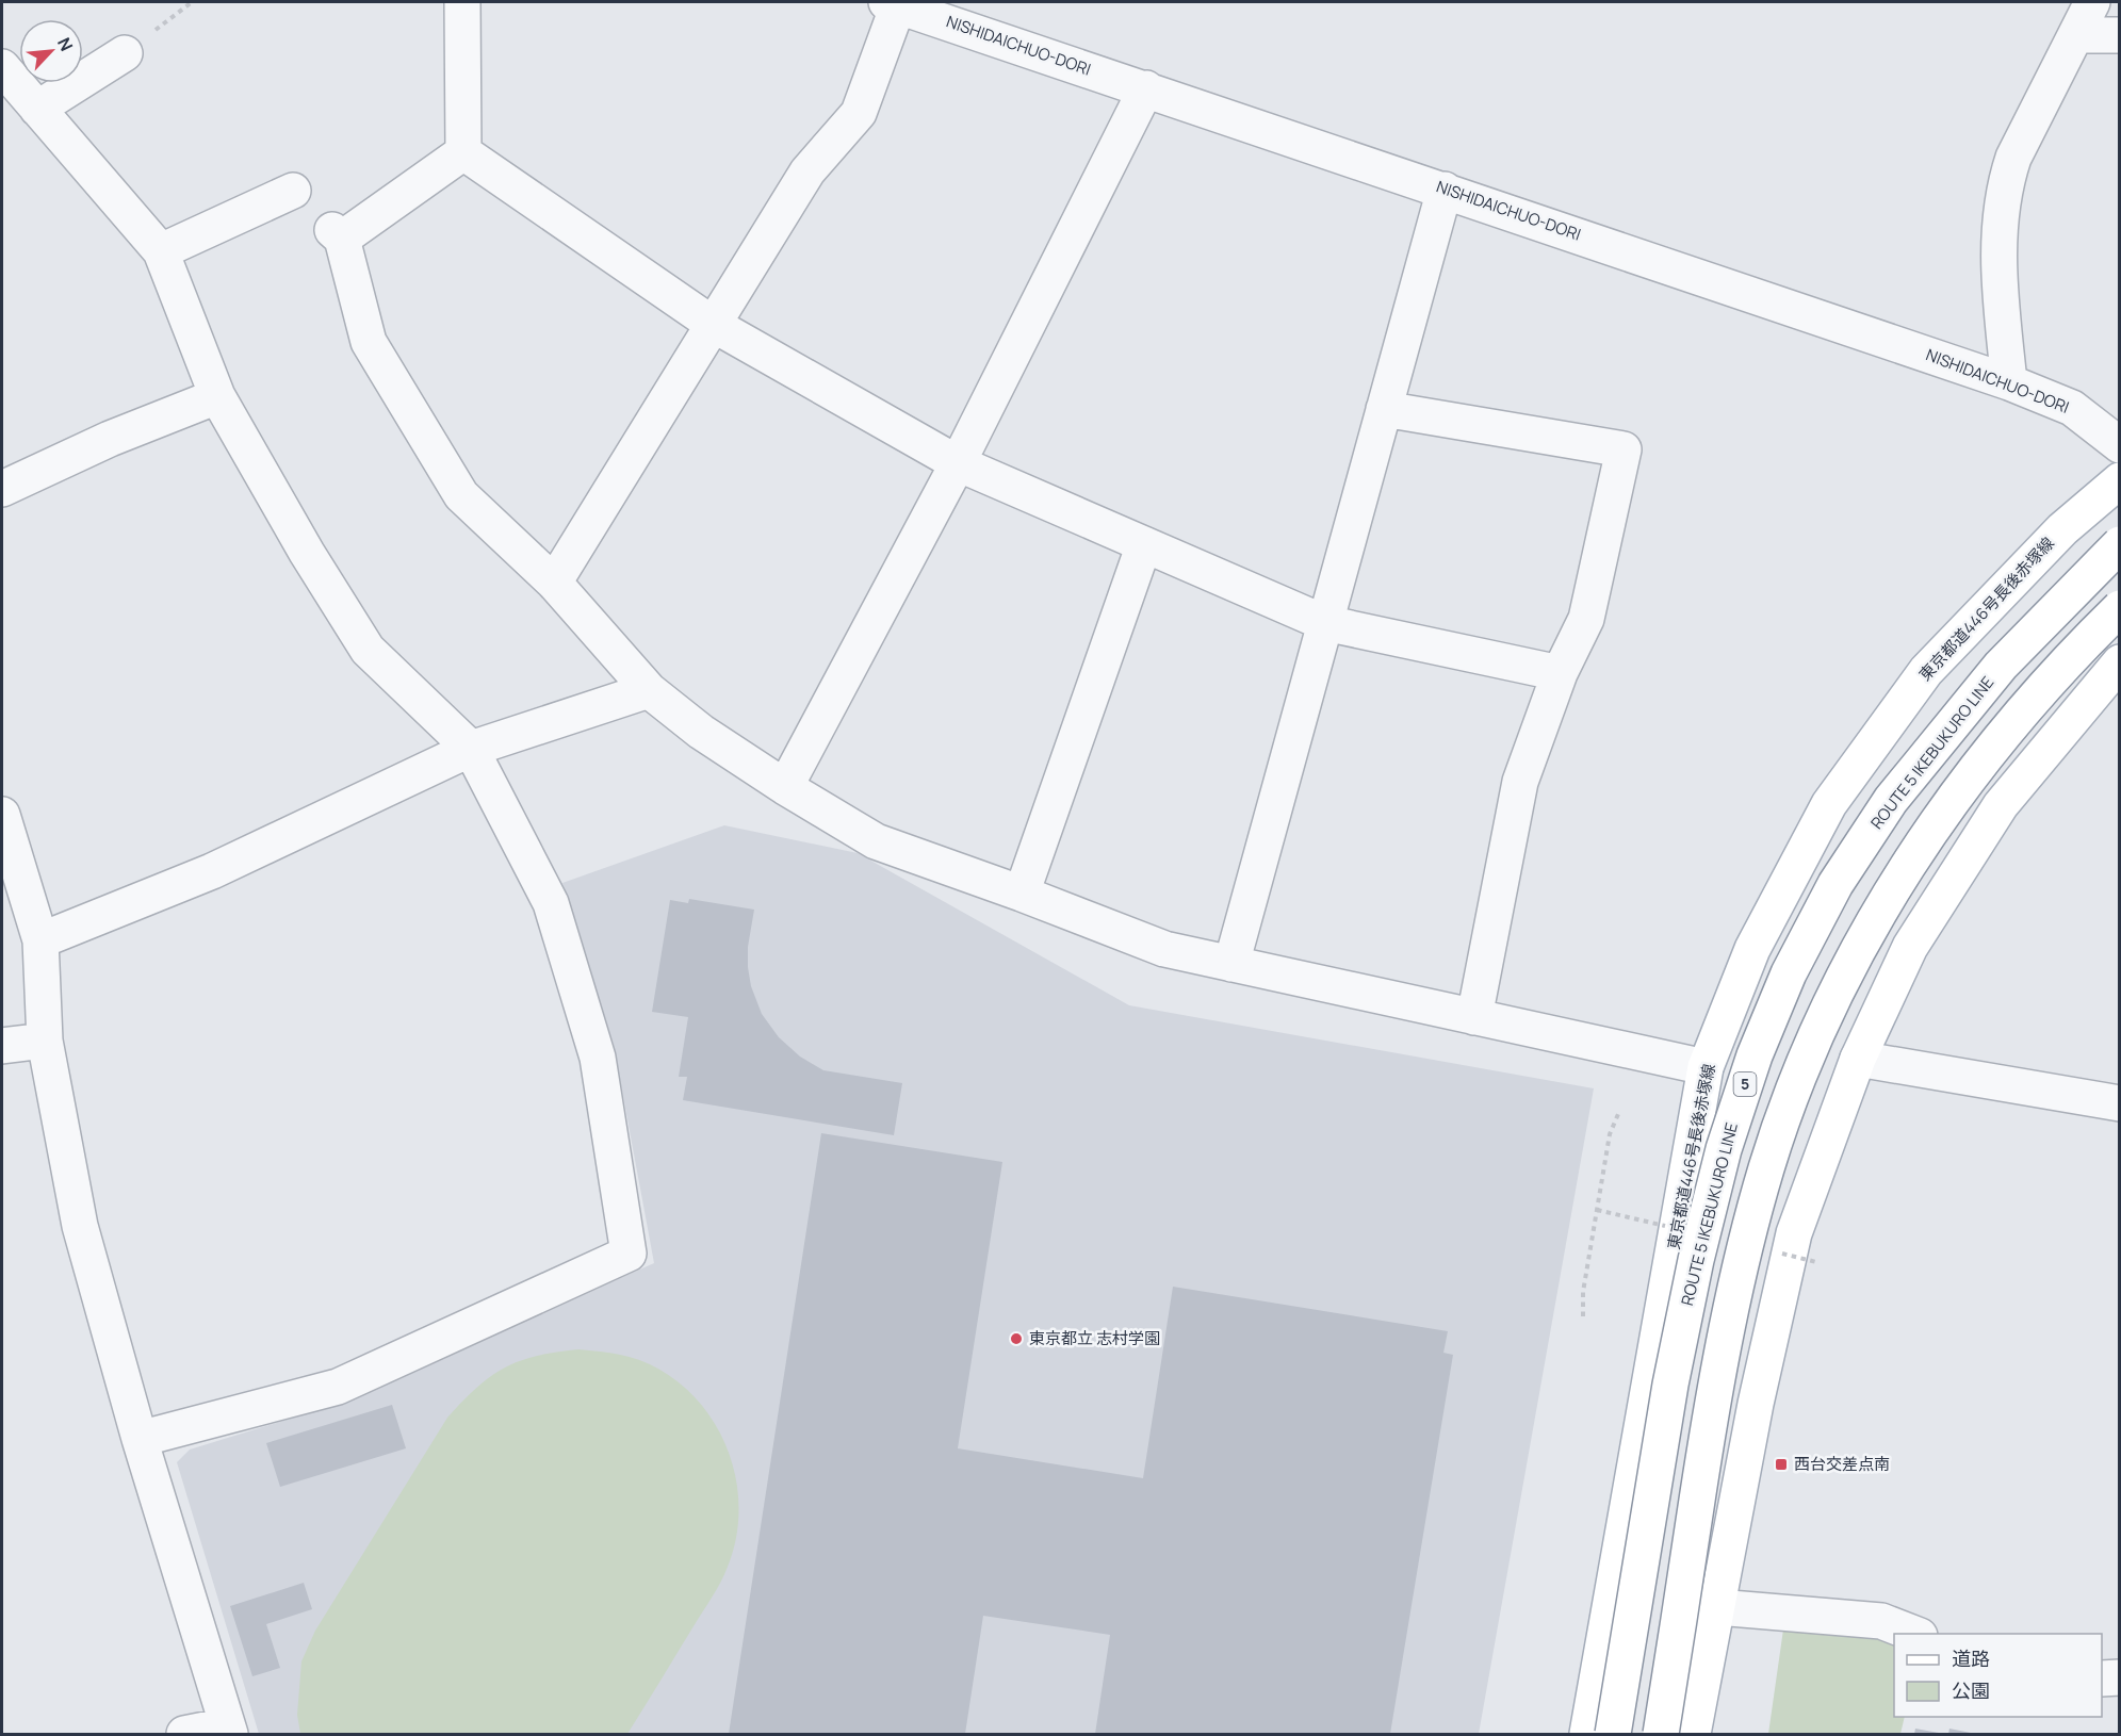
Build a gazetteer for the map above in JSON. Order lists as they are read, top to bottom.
{
  "streets": {
    "main road": ["東京都道446号長後赤塚線", "ROUTE 5 IKEBUKURO LINE", "5"],
    "street": ["NISHIDAICHUO-DORI"]
  },
  "places": {
    "other": ["東京都立 志村学園"],
    "transit": ["西台交差点南"]
  },
  "legend": ["道路", "公園"],
  "north": "top right"
}
